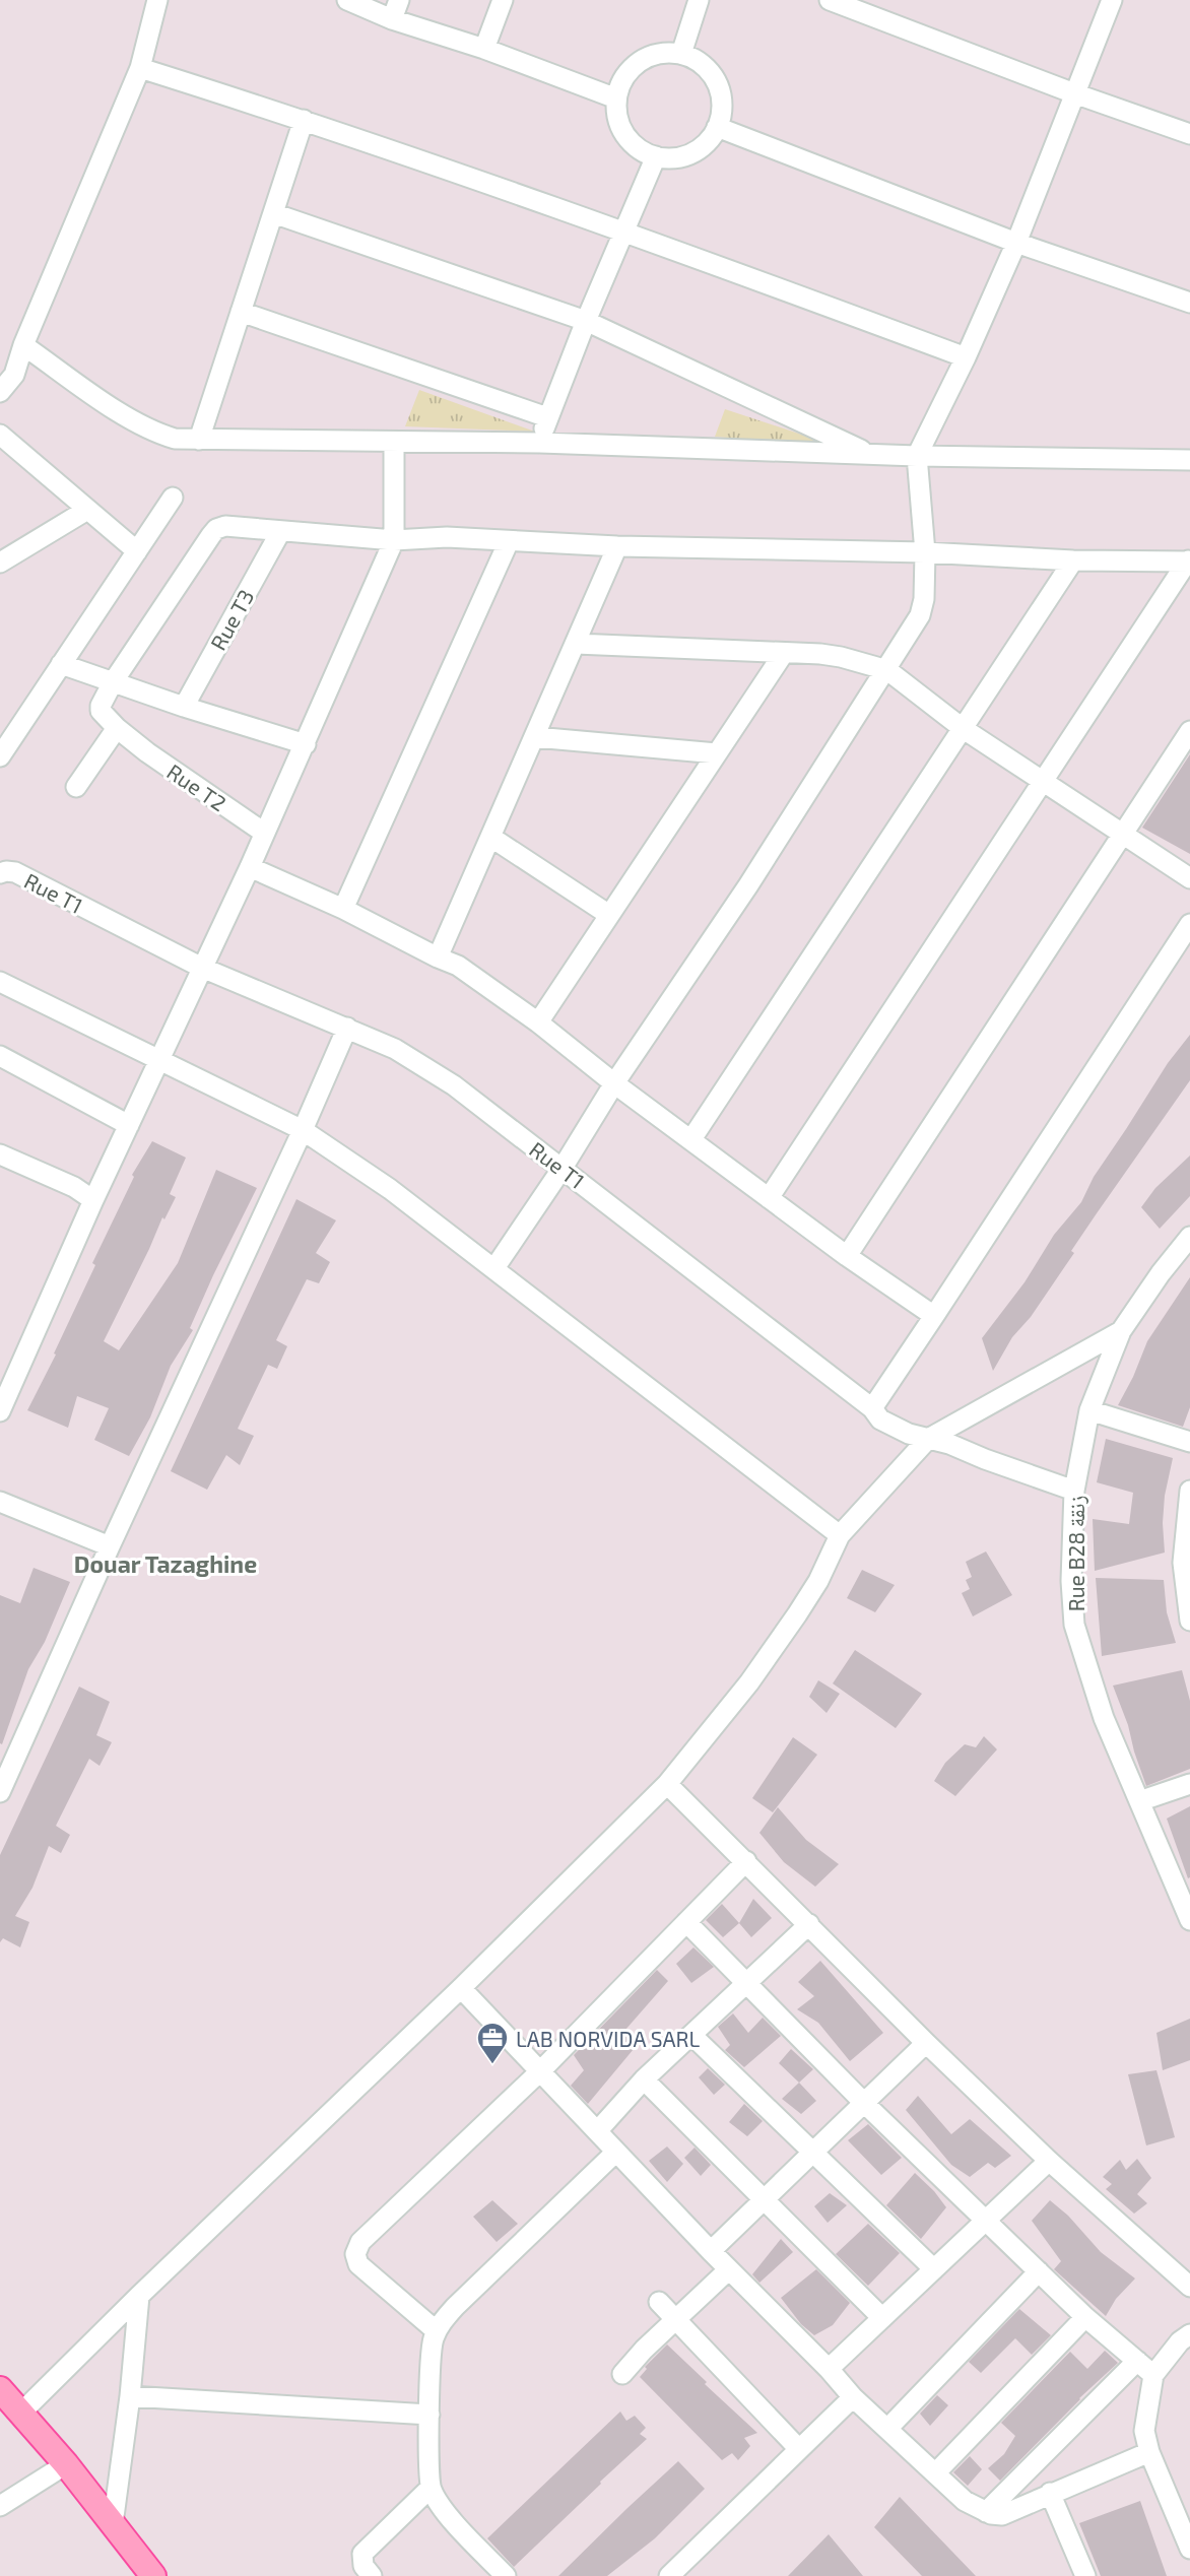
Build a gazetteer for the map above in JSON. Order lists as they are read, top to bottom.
{
  "streets": {
    "street": [
      "Rue T3",
      "Rue T2",
      "Rue T1",
      "Rue B28 زنقة"
    ]
  },
  "crossings": [
    ["Rue T1", "Rue B28 زنقة"]
  ],
  "districts": ["Douar Tazaghine"],
  "places": {
    "office": ["LAB NORVIDA SARL"]
  }
}
